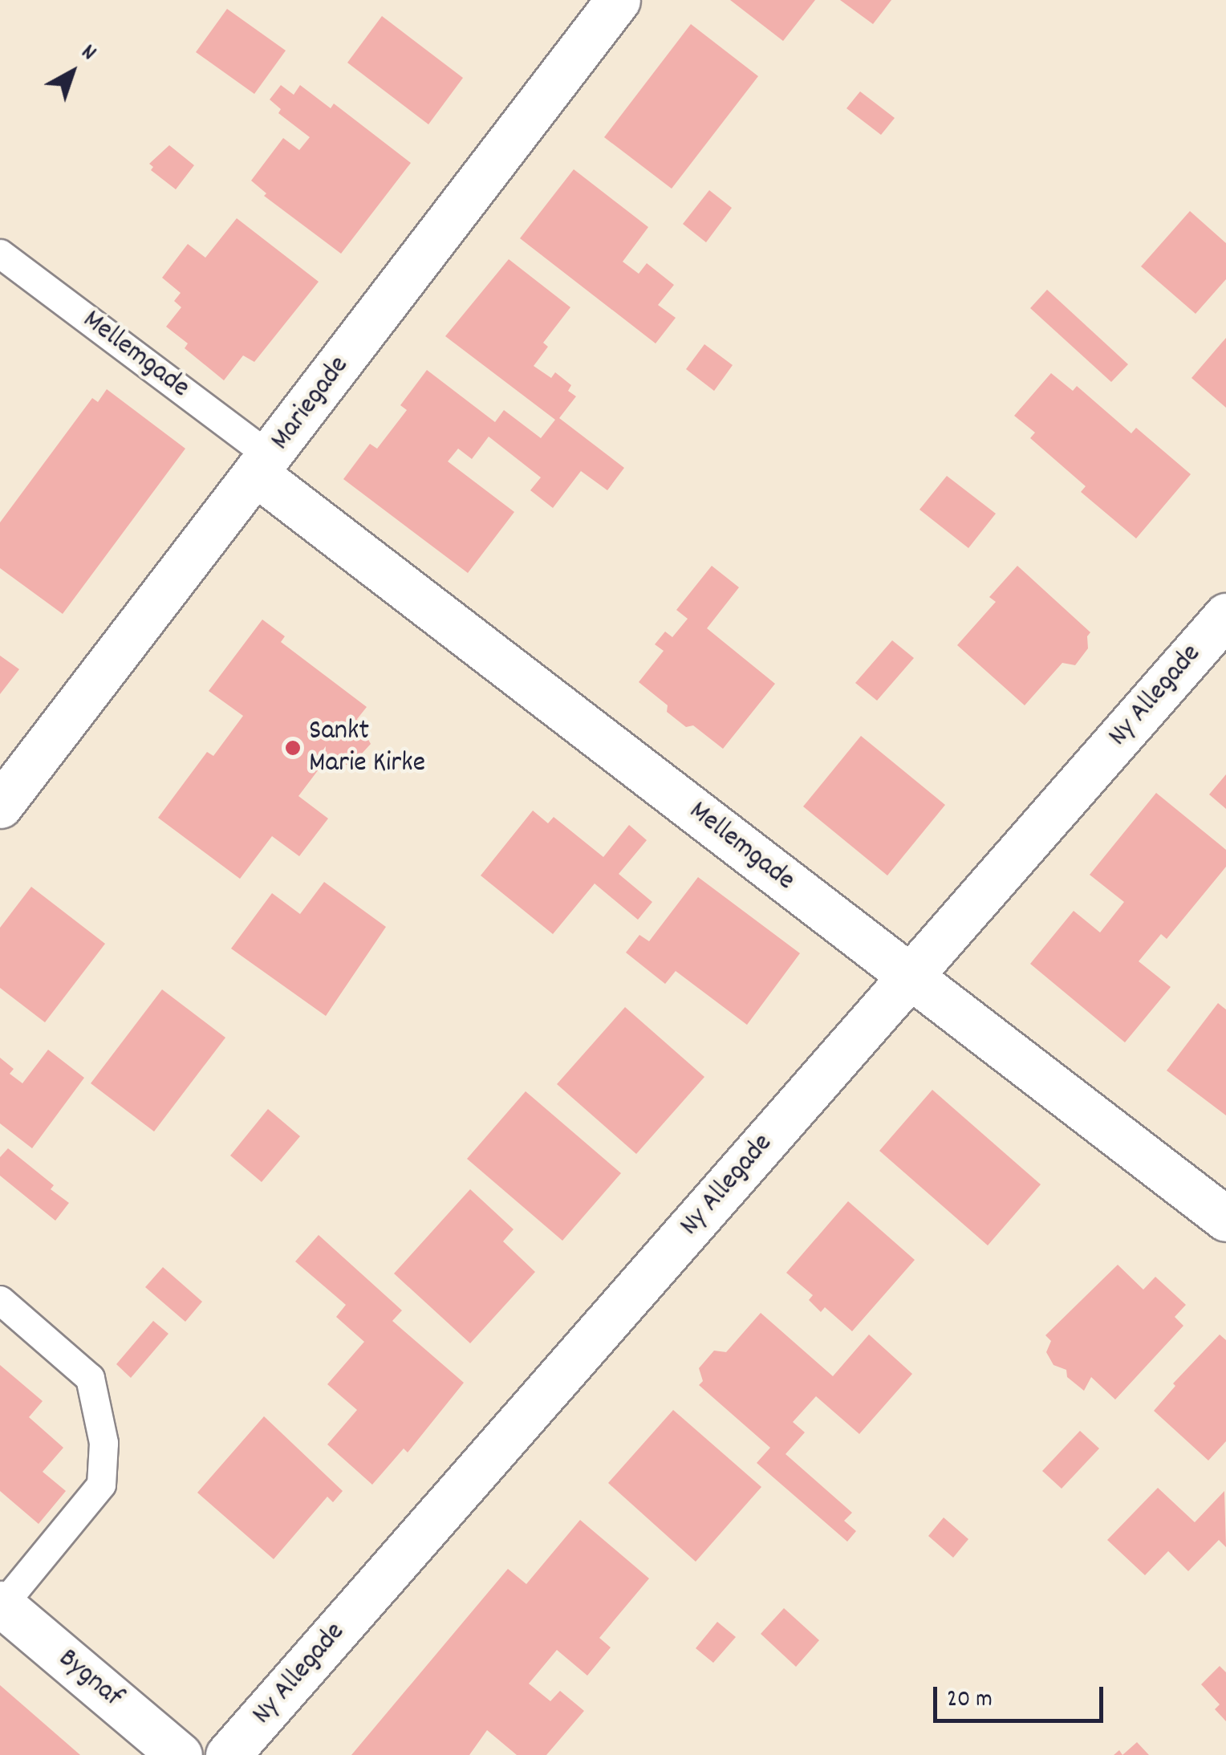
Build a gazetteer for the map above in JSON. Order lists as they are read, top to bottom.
{
  "streets": {
    "street": [
      "Mellemgade",
      "Mariegade",
      "Ny Allegade",
      "Bygnaf"
    ]
  },
  "crossings": [
    ["Mellemgade", "Mariegade"],
    ["Mellemgade", "Ny Allegade"]
  ],
  "places": ["Sankt Marie Kirke"],
  "scale_bar": "20 m",
  "north": "top right"
}
